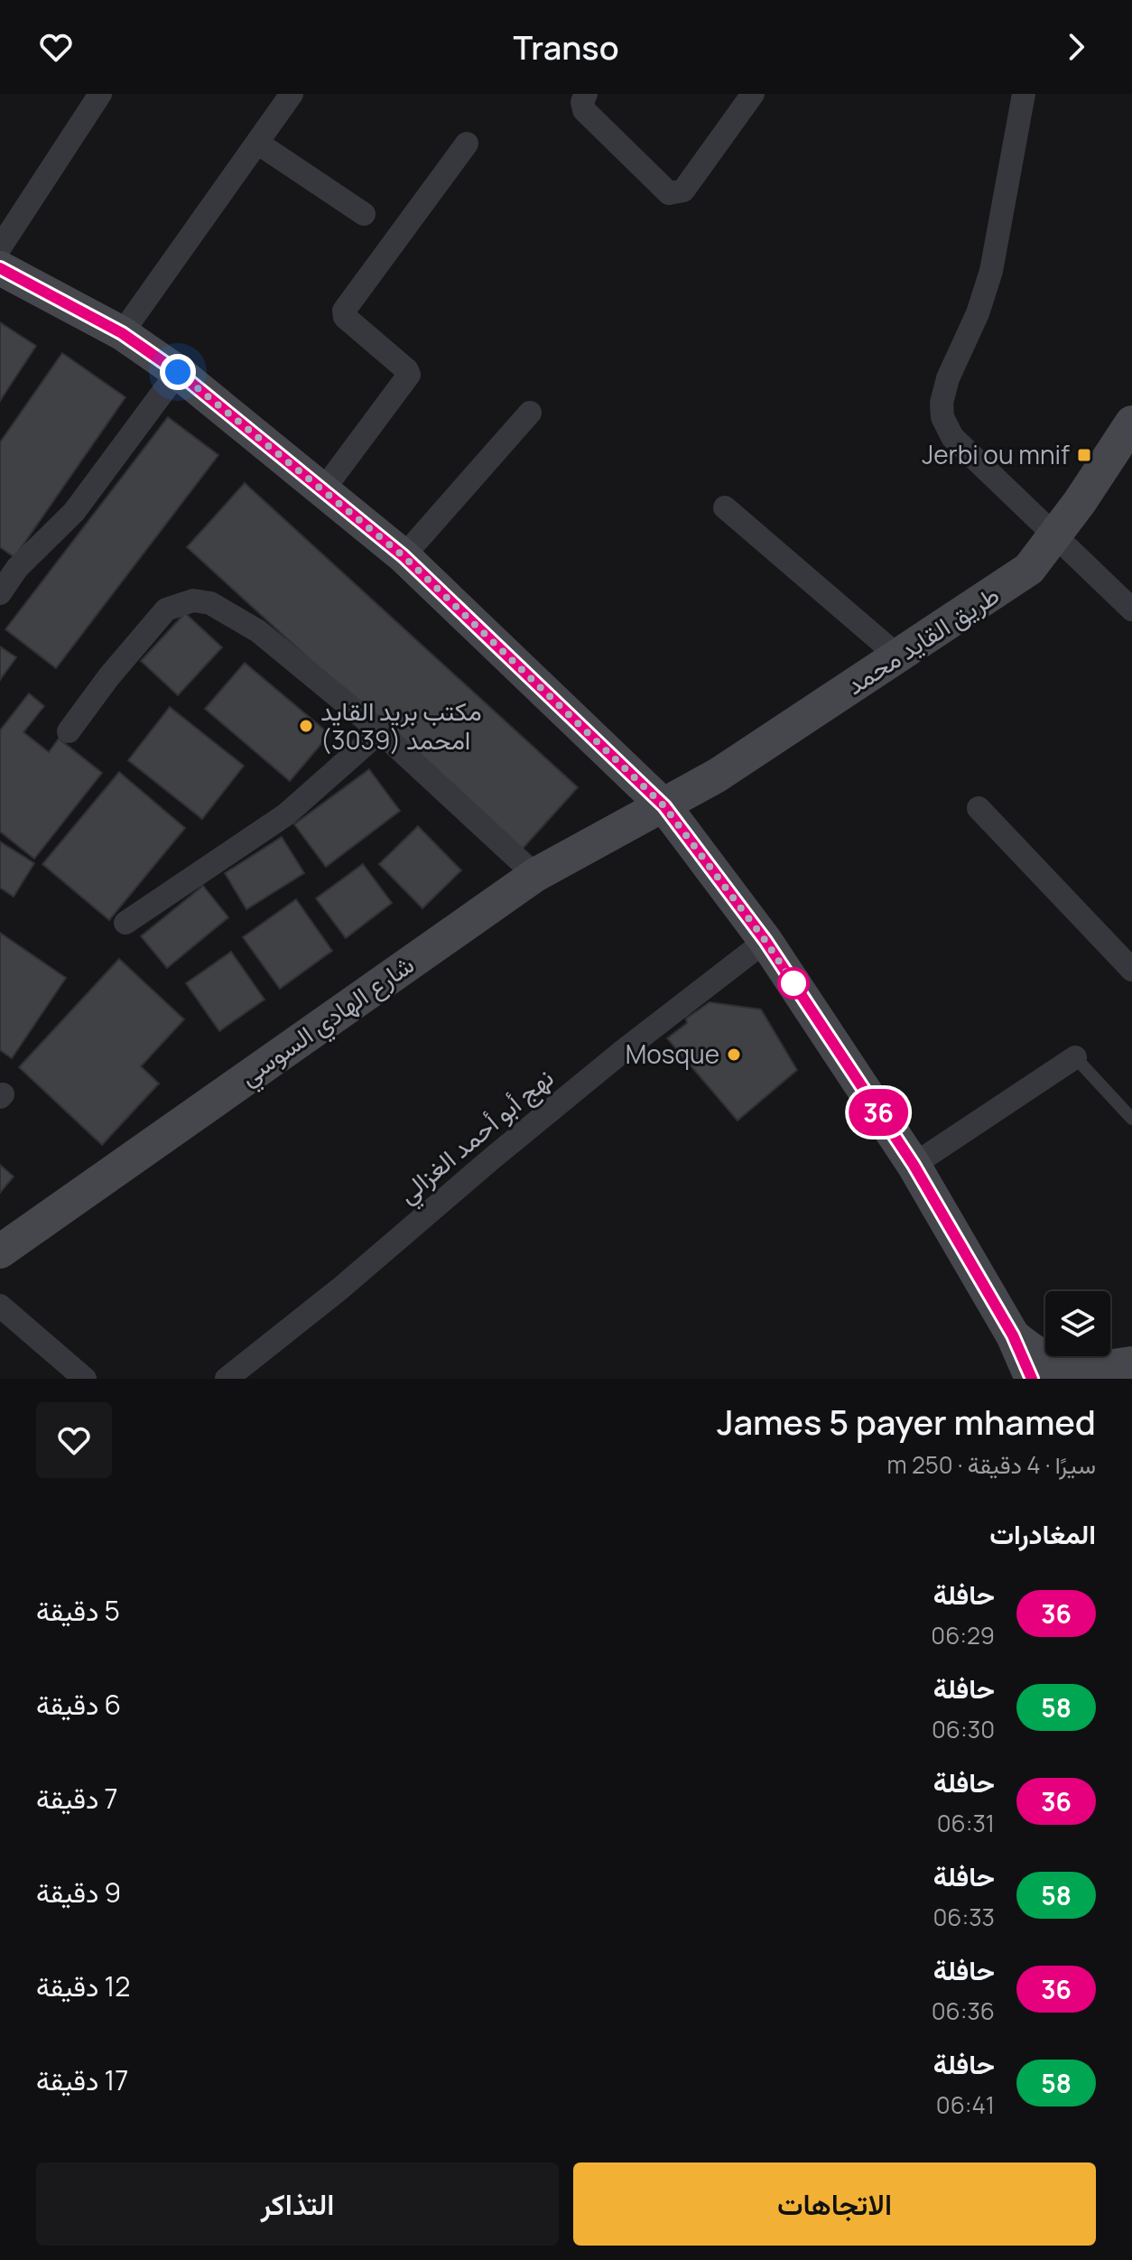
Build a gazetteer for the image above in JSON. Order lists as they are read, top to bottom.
{
  "streets": {
    "main road": ["طريق القايد محمد", "شارع الهادي السوسي"],
    "street": ["نهج أبو أحمد الغزالي"]
  },
  "crossings": [
    ["طريق القايد محمد", "شارع الهادي السوسي"]
  ],
  "places": {
    "transit": ["Jerbi ou mnif"],
    "other": ["مكتب بريد القايد امحمد (3039)", "Mosque"]
  },
  "lines": ["bus line 36"],
  "page": {
    "header": "Transo",
    "on_map": "36",
    "heading": [
      ["James 5 payer mhamed", "سيرًا · 4 دقيقة · 250 m"],
      "المغادرات"
    ],
    "list": [
      {
        "mark": "36",
        "name": "حافلة",
        "note": "06:29",
        "value": "5 دقيقة"
      },
      {
        "mark": "58",
        "name": "حافلة",
        "note": "06:30",
        "value": "6 دقيقة"
      },
      {
        "mark": "36",
        "name": "حافلة",
        "note": "06:31",
        "value": "7 دقيقة"
      },
      {
        "mark": "58",
        "name": "حافلة",
        "note": "06:33",
        "value": "9 دقيقة"
      },
      {
        "mark": "36",
        "name": "حافلة",
        "note": "06:36",
        "value": "12 دقيقة"
      },
      {
        "mark": "58",
        "name": "حافلة",
        "note": "06:41",
        "value": "17 دقيقة"
      }
    ],
    "buttons": ["الاتجاهات", "التذاكر"]
  }
}
